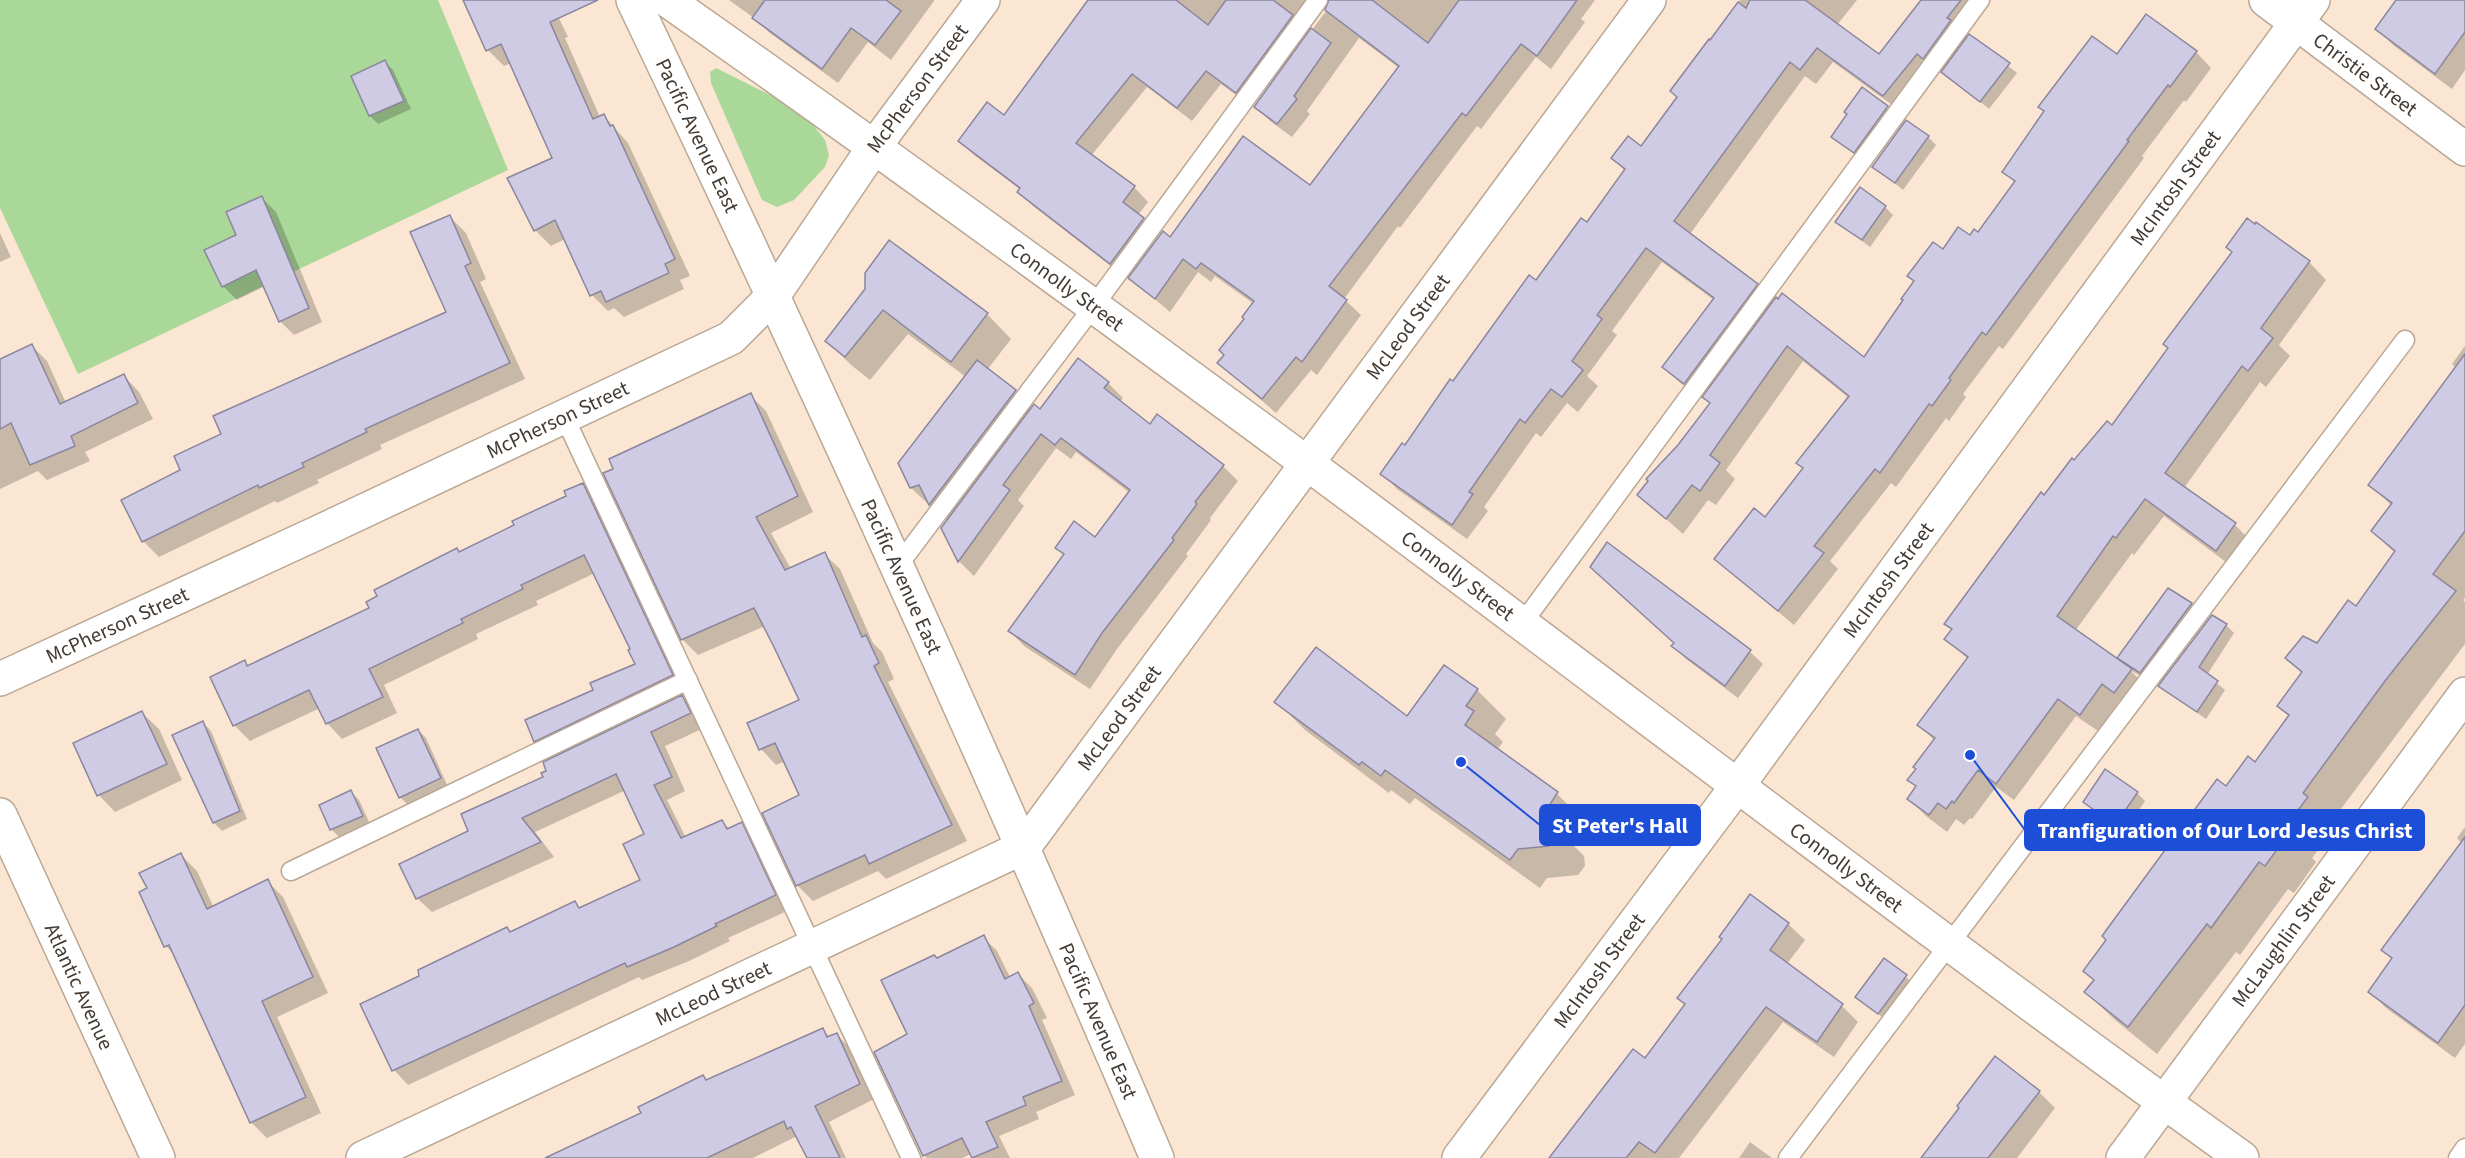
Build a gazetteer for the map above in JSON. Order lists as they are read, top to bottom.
{
  "streets": {
    "street": [
      "Christie Street",
      "McPherson Street",
      "Pacific Avenue East",
      "McIntosh Street",
      "Connolly Street",
      "McLeod Street",
      "McLaughlin Street",
      "Atlantic Avenue"
    ]
  },
  "crossings": [
    ["Christie Street", "McIntosh Street"],
    ["McPherson Street", "Pacific Avenue East"],
    ["McPherson Street", "Connolly Street"],
    ["Pacific Avenue East", "McLeod Street"],
    ["McIntosh Street", "Connolly Street"],
    ["Connolly Street", "McLeod Street"],
    ["Connolly Street", "McLaughlin Street"]
  ],
  "places": ["Tranfiguration of Our Lord Jesus Christ", "St Peter's Hall"]
}
